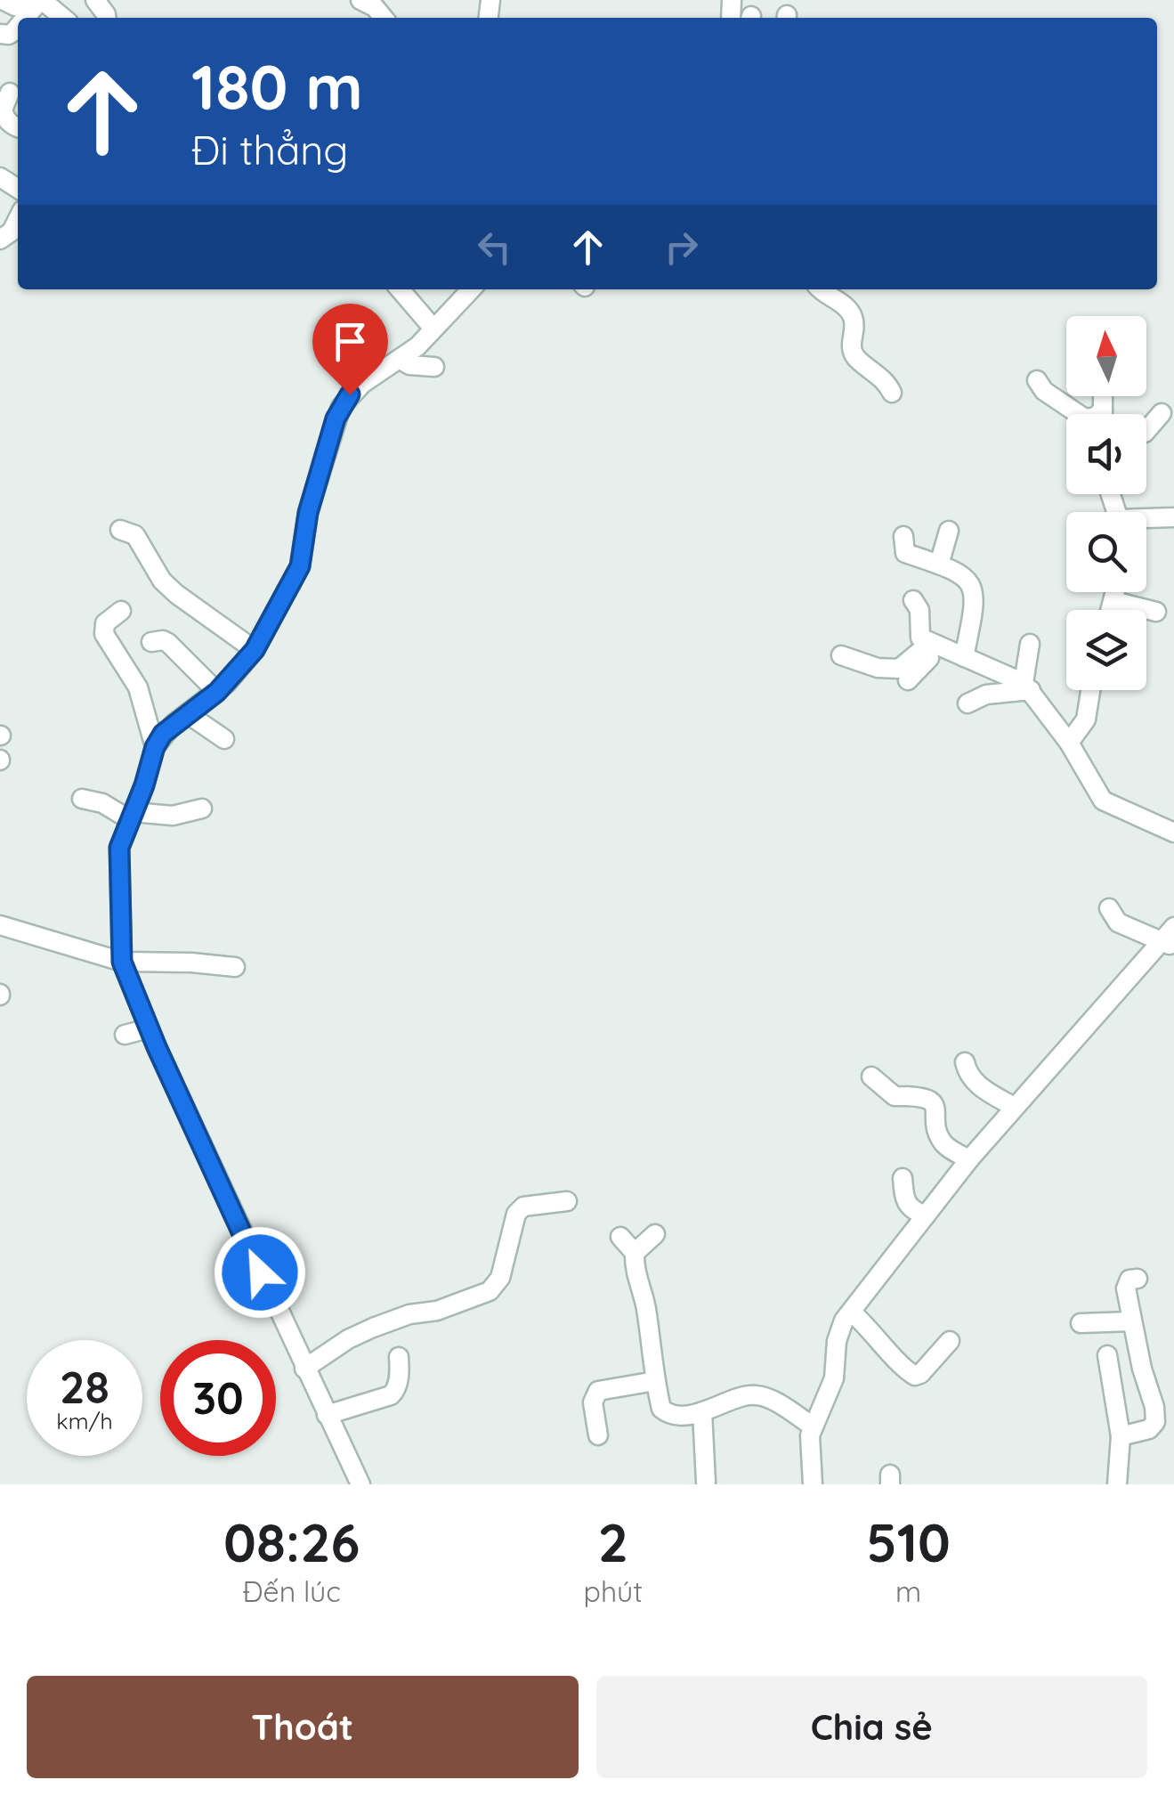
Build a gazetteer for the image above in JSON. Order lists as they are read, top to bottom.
{
  "north": "top",
  "page": {
    "turn": ["180 m", "Đi thẳng"],
    "speed": "28 km/h",
    "limit": "30",
    "eta": [
      "08:26",
      "Đến lúc",
      "2",
      "phút",
      "510",
      "m"
    ],
    "buttons": ["Thoát", "Chia sẻ"]
  }
}
